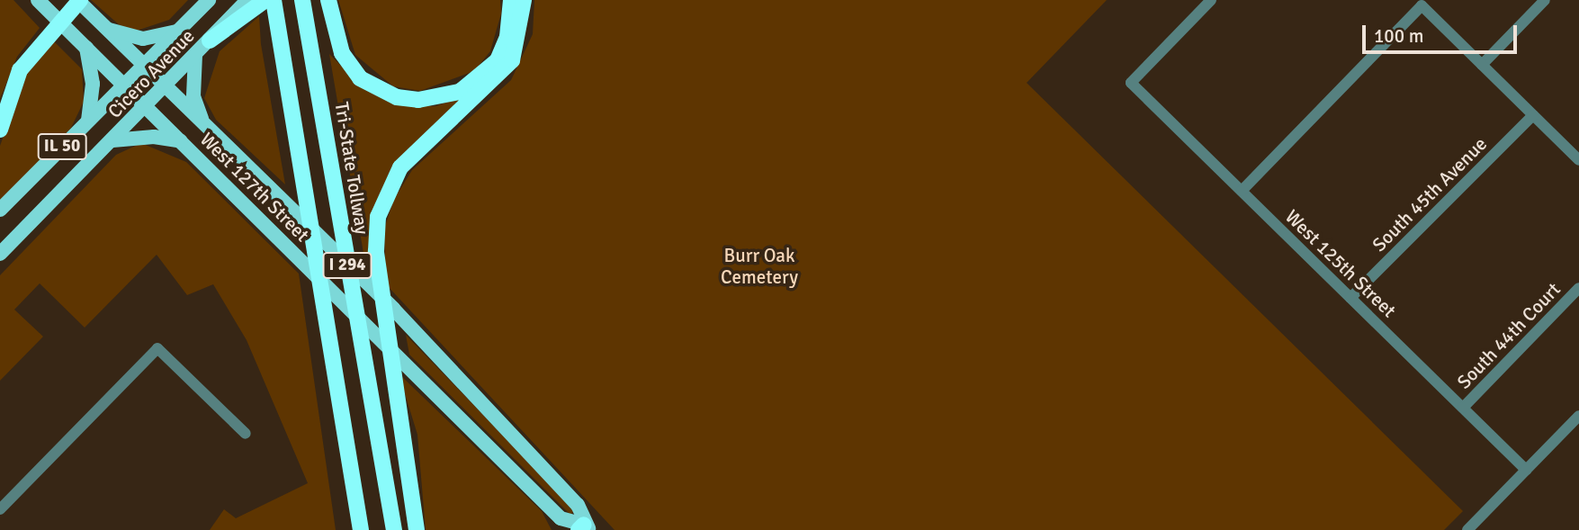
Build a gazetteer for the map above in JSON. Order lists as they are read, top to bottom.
{
  "streets": {
    "highway": ["Tri-State Tollway", "I 294"],
    "main road": ["Cicero Avenue", "IL 50", "West 127th Street"],
    "street": ["South 45th Avenue", "West 125th Street", "South 44th Court"]
  },
  "crossings": [
    ["Cicero Avenue", "West 127th Street"],
    ["South 45th Avenue", "West 125th Street"],
    ["West 125th Street", "South 44th Court"]
  ],
  "parks": ["Burr Oak Cemetery"],
  "scale_bar": "100 m"
}
